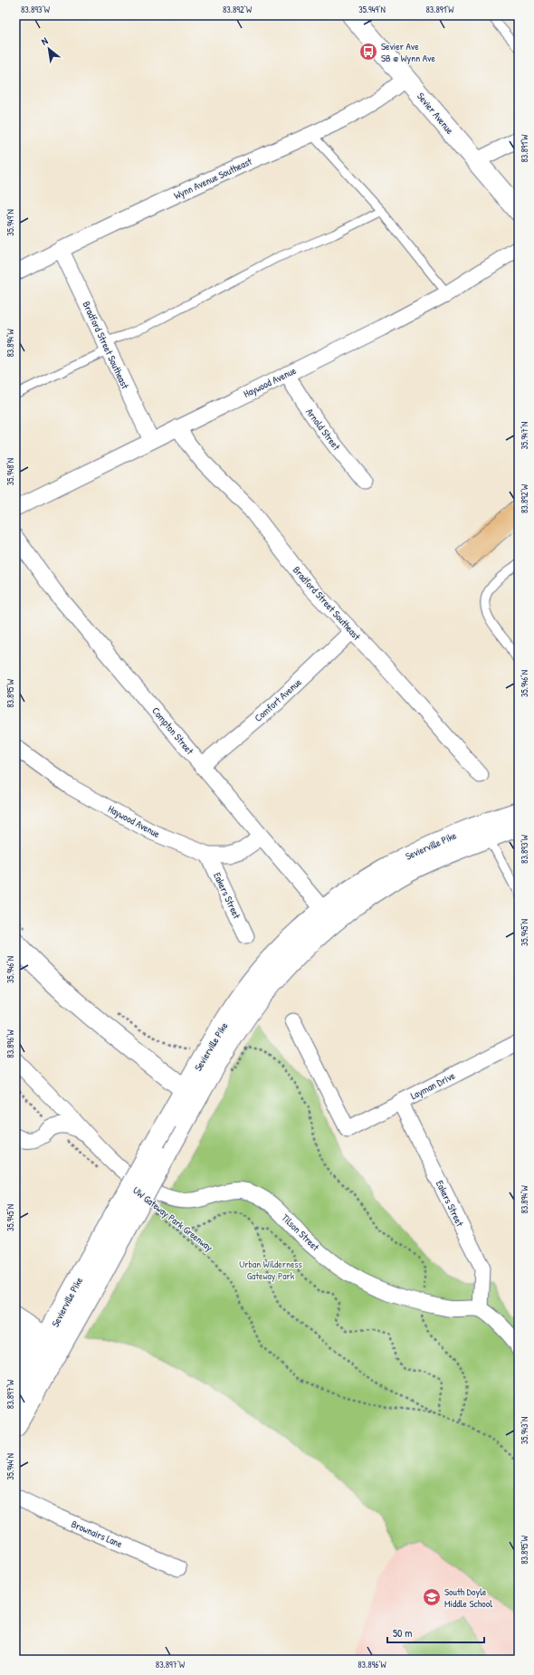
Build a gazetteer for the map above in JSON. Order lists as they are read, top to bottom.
{
  "streets": {
    "main road": ["Sevier Avenue", "Sevierville Pike"],
    "street": [
      "Wynn Avenue Southeast",
      "Bradford Street Southeast",
      "Haywood Avenue",
      "Arnold Street",
      "Comfort Avenue",
      "Compton Street",
      "Eakers Street",
      "Layman Drive",
      "Tilson Street",
      "Brownairs Lane"
    ],
    "path": ["UW Gateway Park Greenway"]
  },
  "crossings": [
    ["Sevier Avenue", "Wynn Avenue Southeast"],
    ["Wynn Avenue Southeast", "Bradford Street Southeast"],
    ["Bradford Street Southeast", "Haywood Avenue"],
    ["Bradford Street Southeast", "Comfort Avenue"],
    ["Haywood Avenue", "Arnold Street"],
    ["Haywood Avenue", "Compton Street"],
    ["Haywood Avenue", "Eakers Street"],
    ["Comfort Avenue", "Compton Street"],
    ["Compton Street", "Sevierville Pike"],
    ["Eakers Street", "Layman Drive"],
    ["Eakers Street", "Tilson Street"]
  ],
  "parks": ["Urban Wilderness Gateway Park"],
  "places": {
    "bus stop": ["Sevier Ave SB @ Wynn Ave"],
    "school or university": ["South Doyle Middle School"]
  },
  "scale_bar": "50 m",
  "north": "top left",
  "coordinates": [
    "83.893°W",
    "83.892°W",
    "35.949°N",
    "83.891°W",
    "83.894°W",
    "35.947°N",
    "35.948°N",
    "35.946°N",
    "83.895°W",
    "35.945°N",
    "83.896°W",
    "83.897°W",
    "35.943°N",
    "35.944°N"
  ]
}
